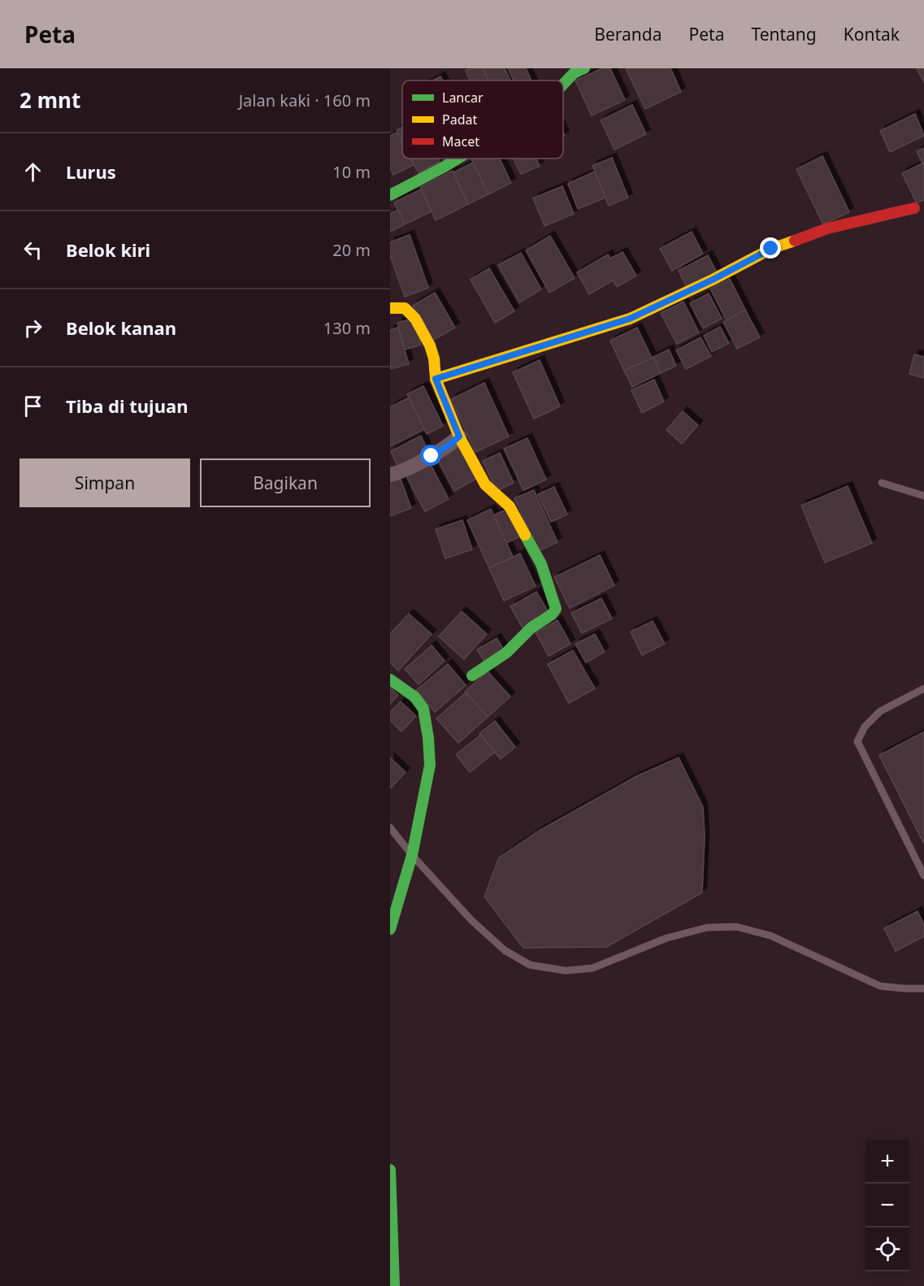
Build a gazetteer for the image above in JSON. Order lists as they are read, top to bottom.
{
  "legend": ["Lancar", "Padat", "Macet"],
  "page": {
    "header": "Peta",
    "nav": [
      "Beranda",
      "Peta",
      "Tentang",
      "Kontak"
    ],
    "heading": ["2 mnt", "Jalan kaki · 160 m"],
    "list": [
      ["Lurus", "10 m"],
      ["Belok kiri", "20 m"],
      ["Belok kanan", "130 m"],
      "Tiba di tujuan"
    ],
    "buttons": ["Simpan", "Bagikan"],
    "map_buttons": ["+", "−"]
  }
}
